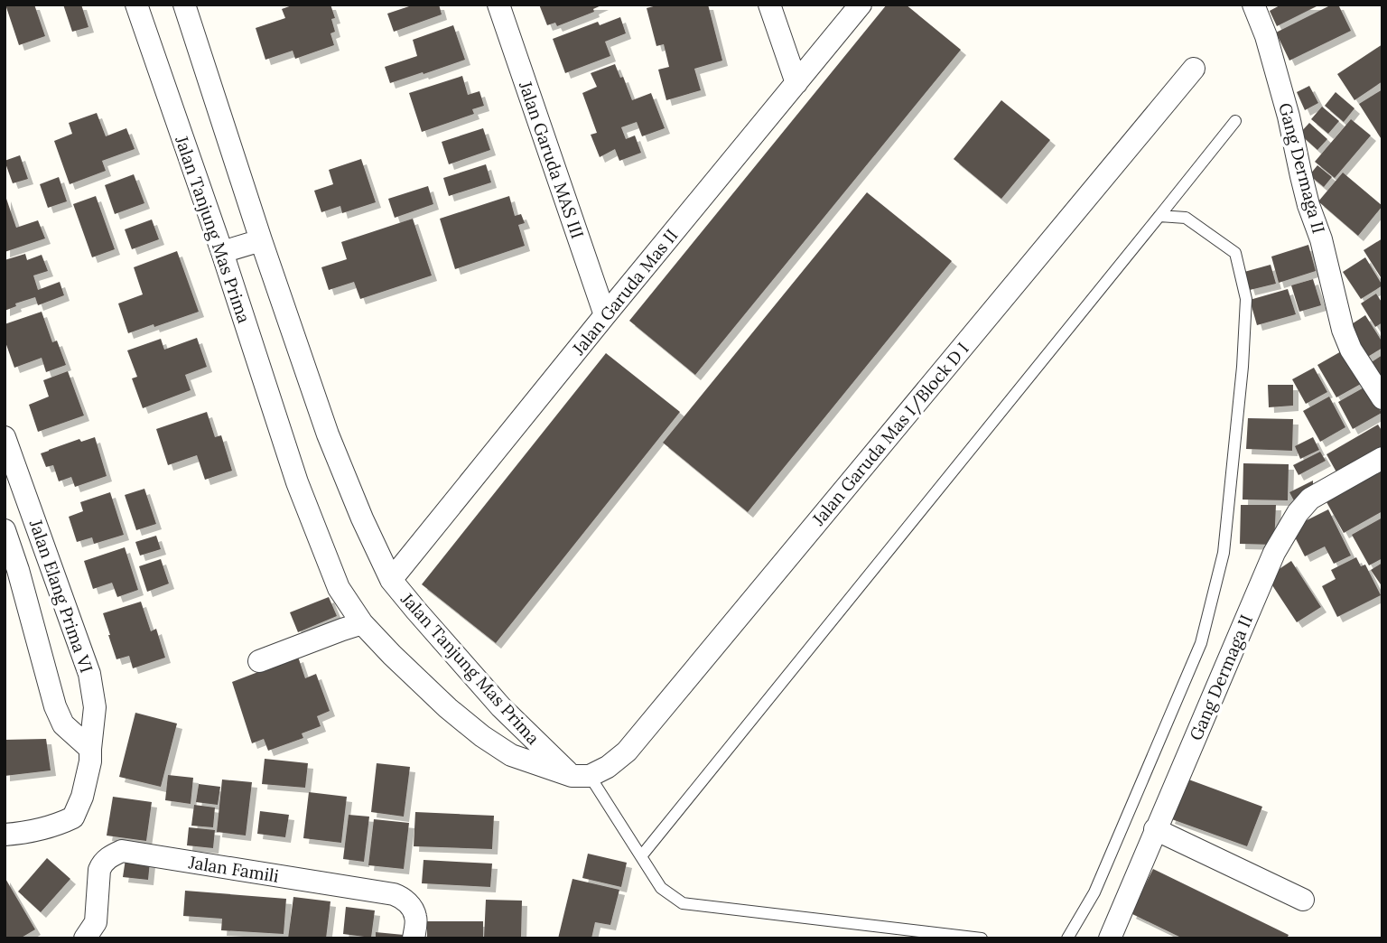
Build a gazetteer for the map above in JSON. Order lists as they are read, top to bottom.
{
  "streets": {
    "street": [
      "Jalan Garuda MAS III",
      "Gang Dermaga II",
      "Jalan Tanjung Mas Prima",
      "Jalan Garuda Mas II",
      "Jalan Garuda Mas I/Block D I",
      "Jalan Elang Prima VI",
      "Jalan Famili"
    ]
  },
  "crossings": [
    ["Jalan Garuda MAS III", "Jalan Garuda Mas II"],
    ["Jalan Tanjung Mas Prima", "Jalan Garuda Mas II"],
    ["Jalan Tanjung Mas Prima", "Jalan Garuda Mas I/Block D I"]
  ]
}
